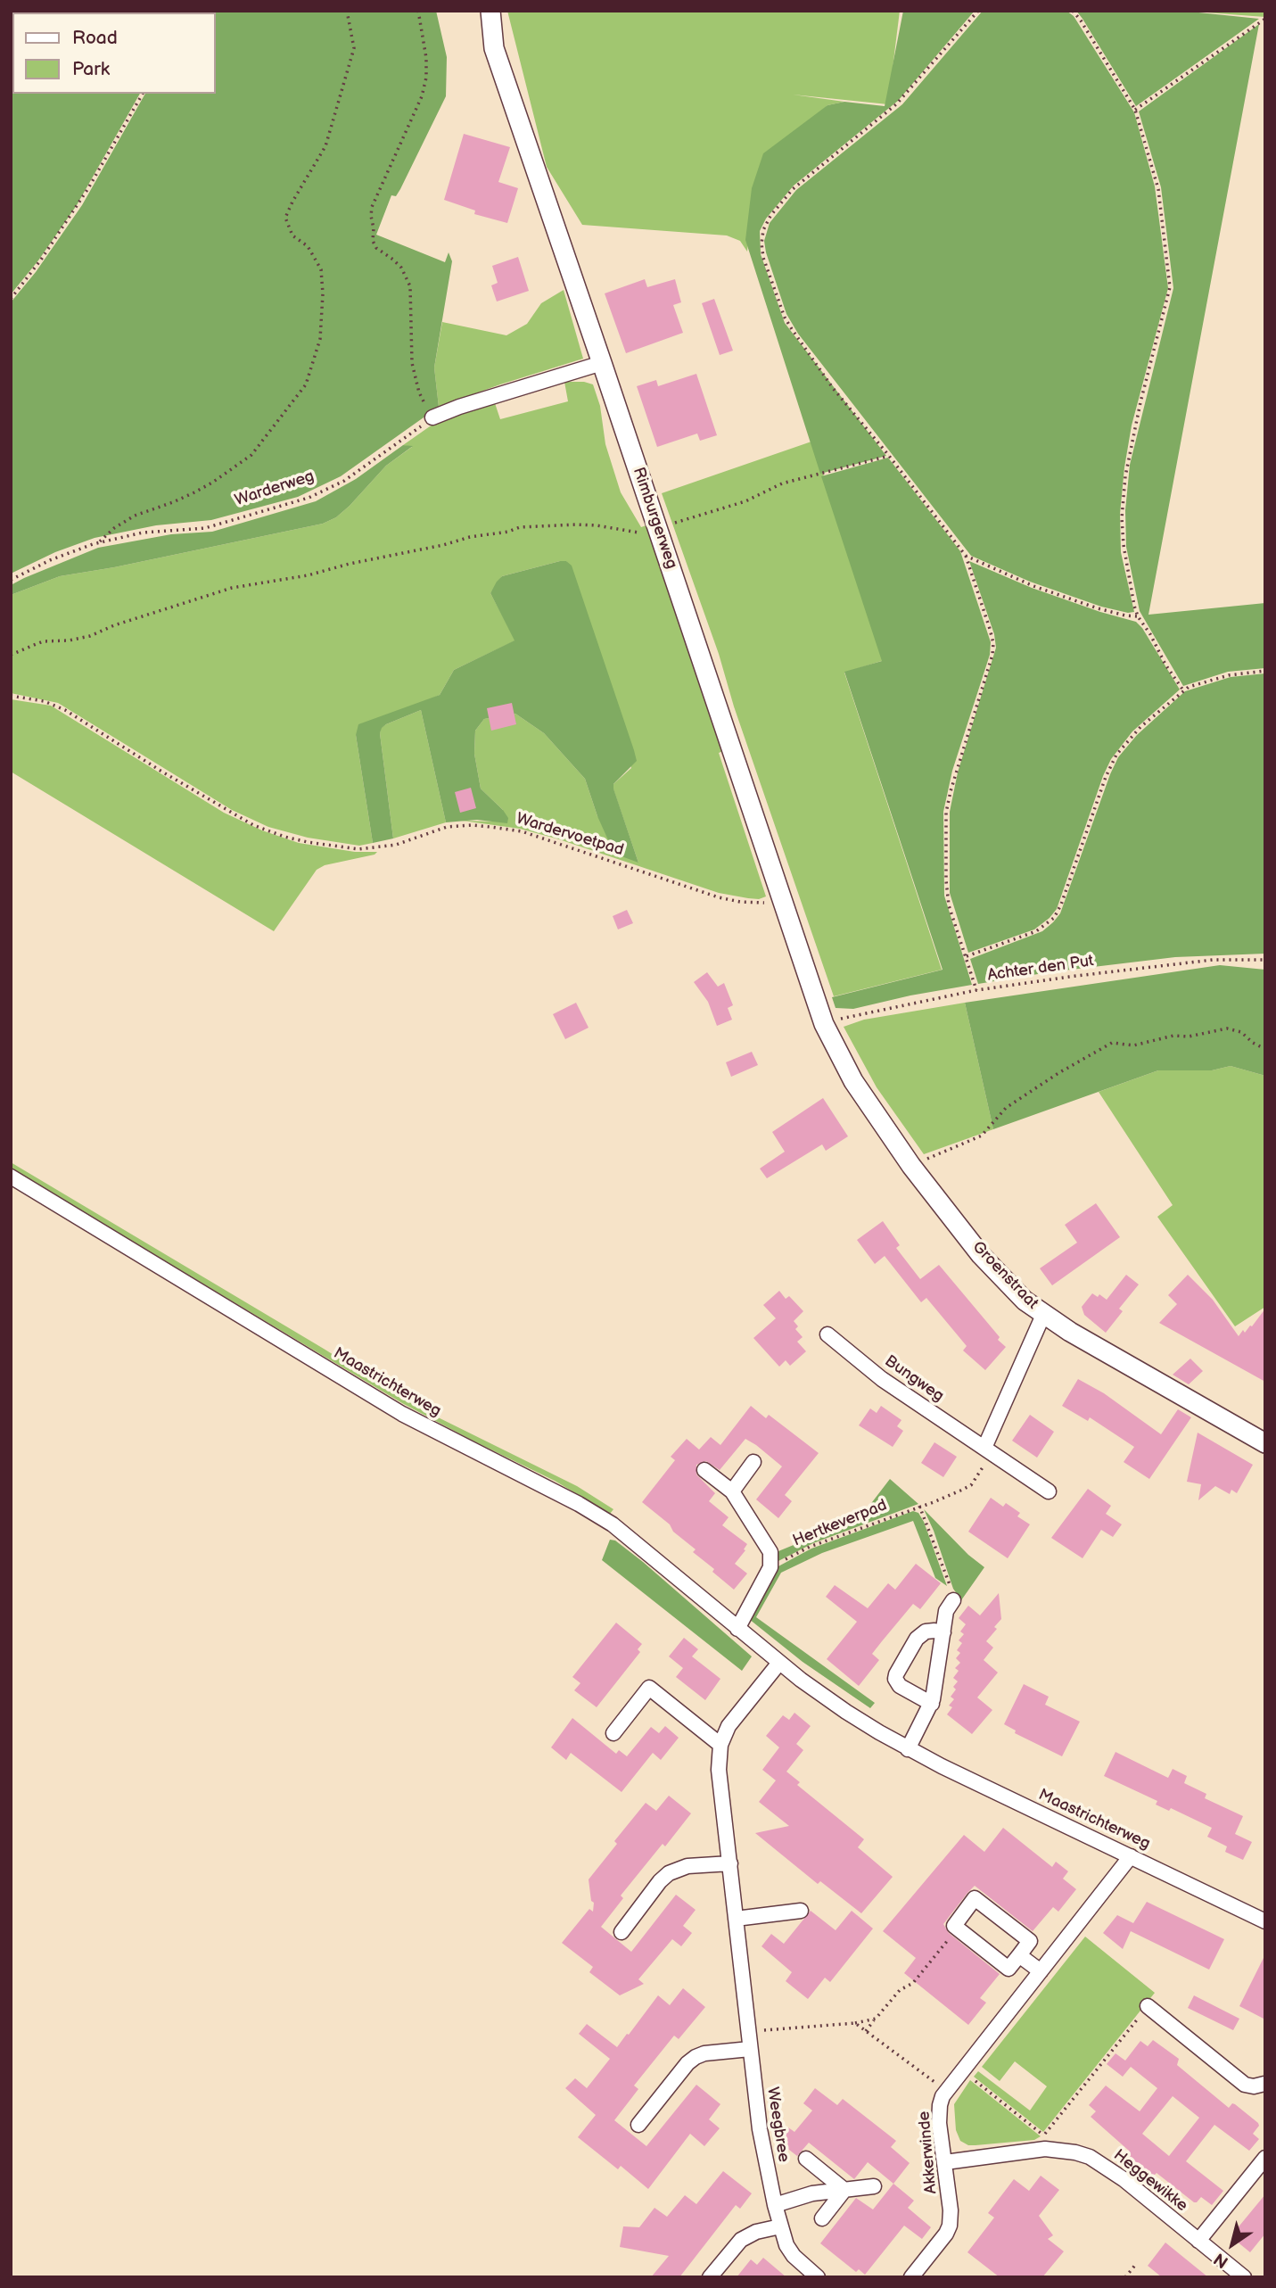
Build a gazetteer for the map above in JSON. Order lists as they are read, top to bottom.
{
  "streets": {
    "street": [
      "Rimburgerweg",
      "Groenstraat",
      "Bungweg",
      "Maastrichterweg",
      "Weegbree",
      "Akkerwinde",
      "Heggewikke"
    ],
    "path": [
      "Warderweg",
      "Wardervoetpad",
      "Achter den Put",
      "Hertkeverpad"
    ]
  },
  "crossings": [
    ["Rimburgerweg", "Wardervoetpad"],
    ["Rimburgerweg", "Achter den Put"],
    ["Rimburgerweg", "Groenstraat"],
    ["Achter den Put", "Groenstraat"],
    ["Bungweg", "Hertkeverpad"],
    ["Maastrichterweg", "Weegbree"],
    ["Maastrichterweg", "Akkerwinde"],
    ["Akkerwinde", "Heggewikke"]
  ],
  "legend": ["Road", "Park"],
  "north": "bottom left"
}
